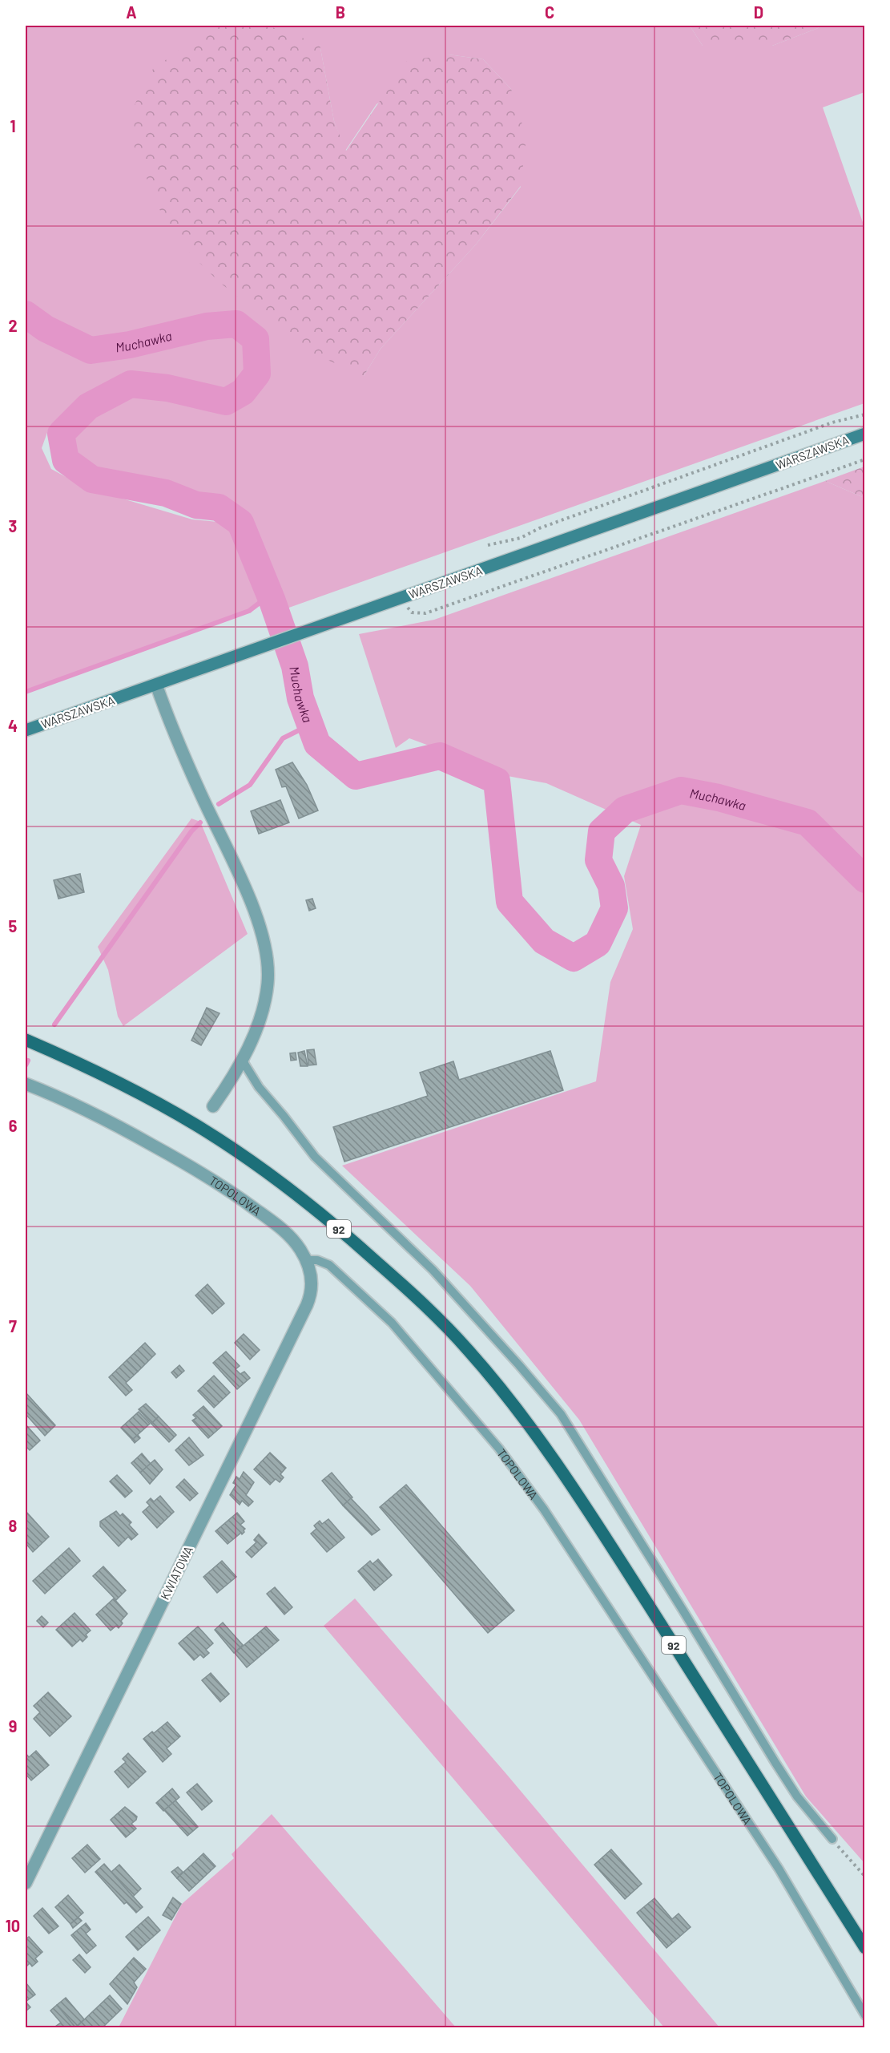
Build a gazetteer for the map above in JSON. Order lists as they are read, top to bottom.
{
  "streets": {
    "main road": ["WARSZAWSKA", "92"],
    "street": ["TOPOLOWA", "KWIATOWA"]
  },
  "crossings": [
    ["TOPOLOWA", "KWIATOWA"]
  ],
  "water": ["Muchawka"],
  "grid": {
    "columns": [
      "A",
      "B",
      "C",
      "D"
    ],
    "rows": [
      "1",
      "2",
      "3",
      "4",
      "5",
      "6",
      "7",
      "8",
      "9",
      "10"
    ]
  }
}
